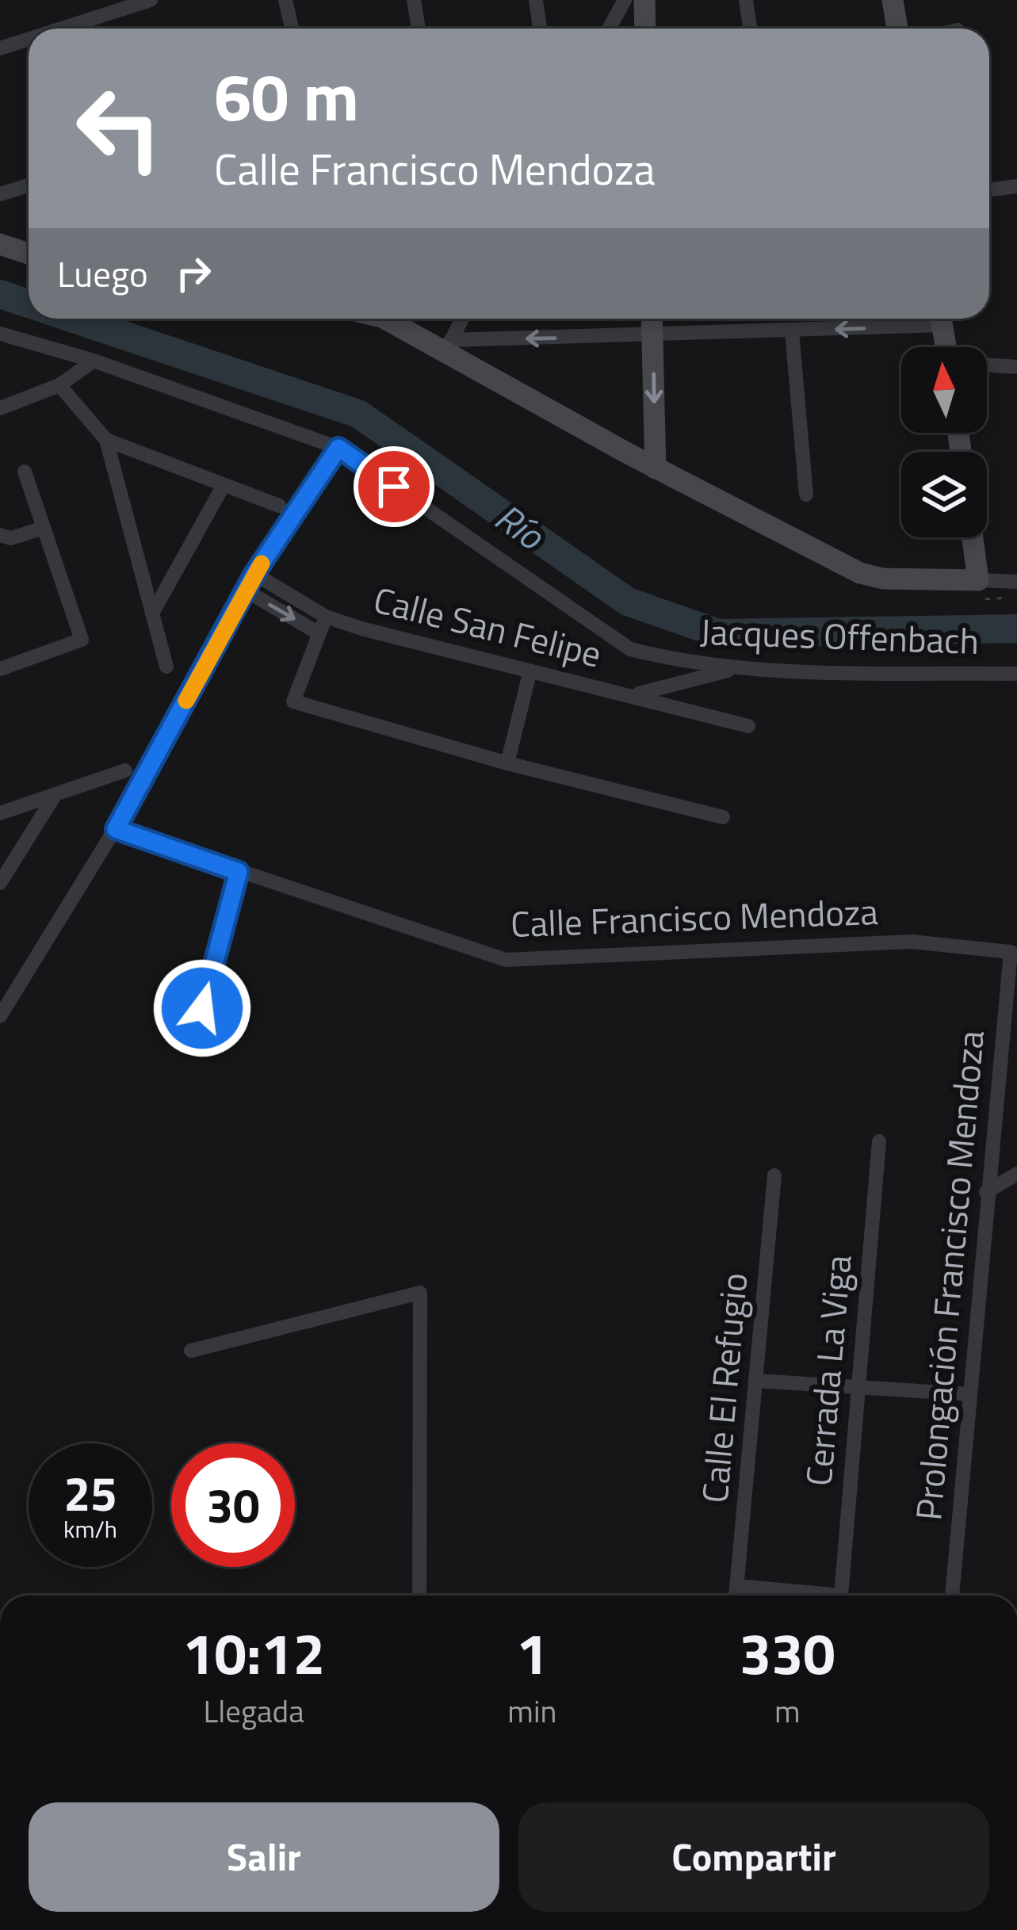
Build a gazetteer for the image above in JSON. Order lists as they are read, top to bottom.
{
  "streets": {
    "street": [
      "Calle San Felipe",
      "Jacques Offenbach",
      "Calle Francisco Mendoza",
      "Prolongación Francisco Mendoza",
      "Cerrada La Viga",
      "Calle El Refugio"
    ]
  },
  "crossings": [
    ["Calle Francisco Mendoza", "Prolongación Francisco Mendoza"]
  ],
  "water": ["Río"],
  "north": "top",
  "page": {
    "turn": ["60 m", "Calle Francisco Mendoza"],
    "then": "Luego",
    "speed": "25 km/h",
    "limit": "30",
    "eta": [
      "10:12",
      "Llegada",
      "1",
      "min",
      "330",
      "m"
    ],
    "buttons": ["Salir", "Compartir"]
  }
}
